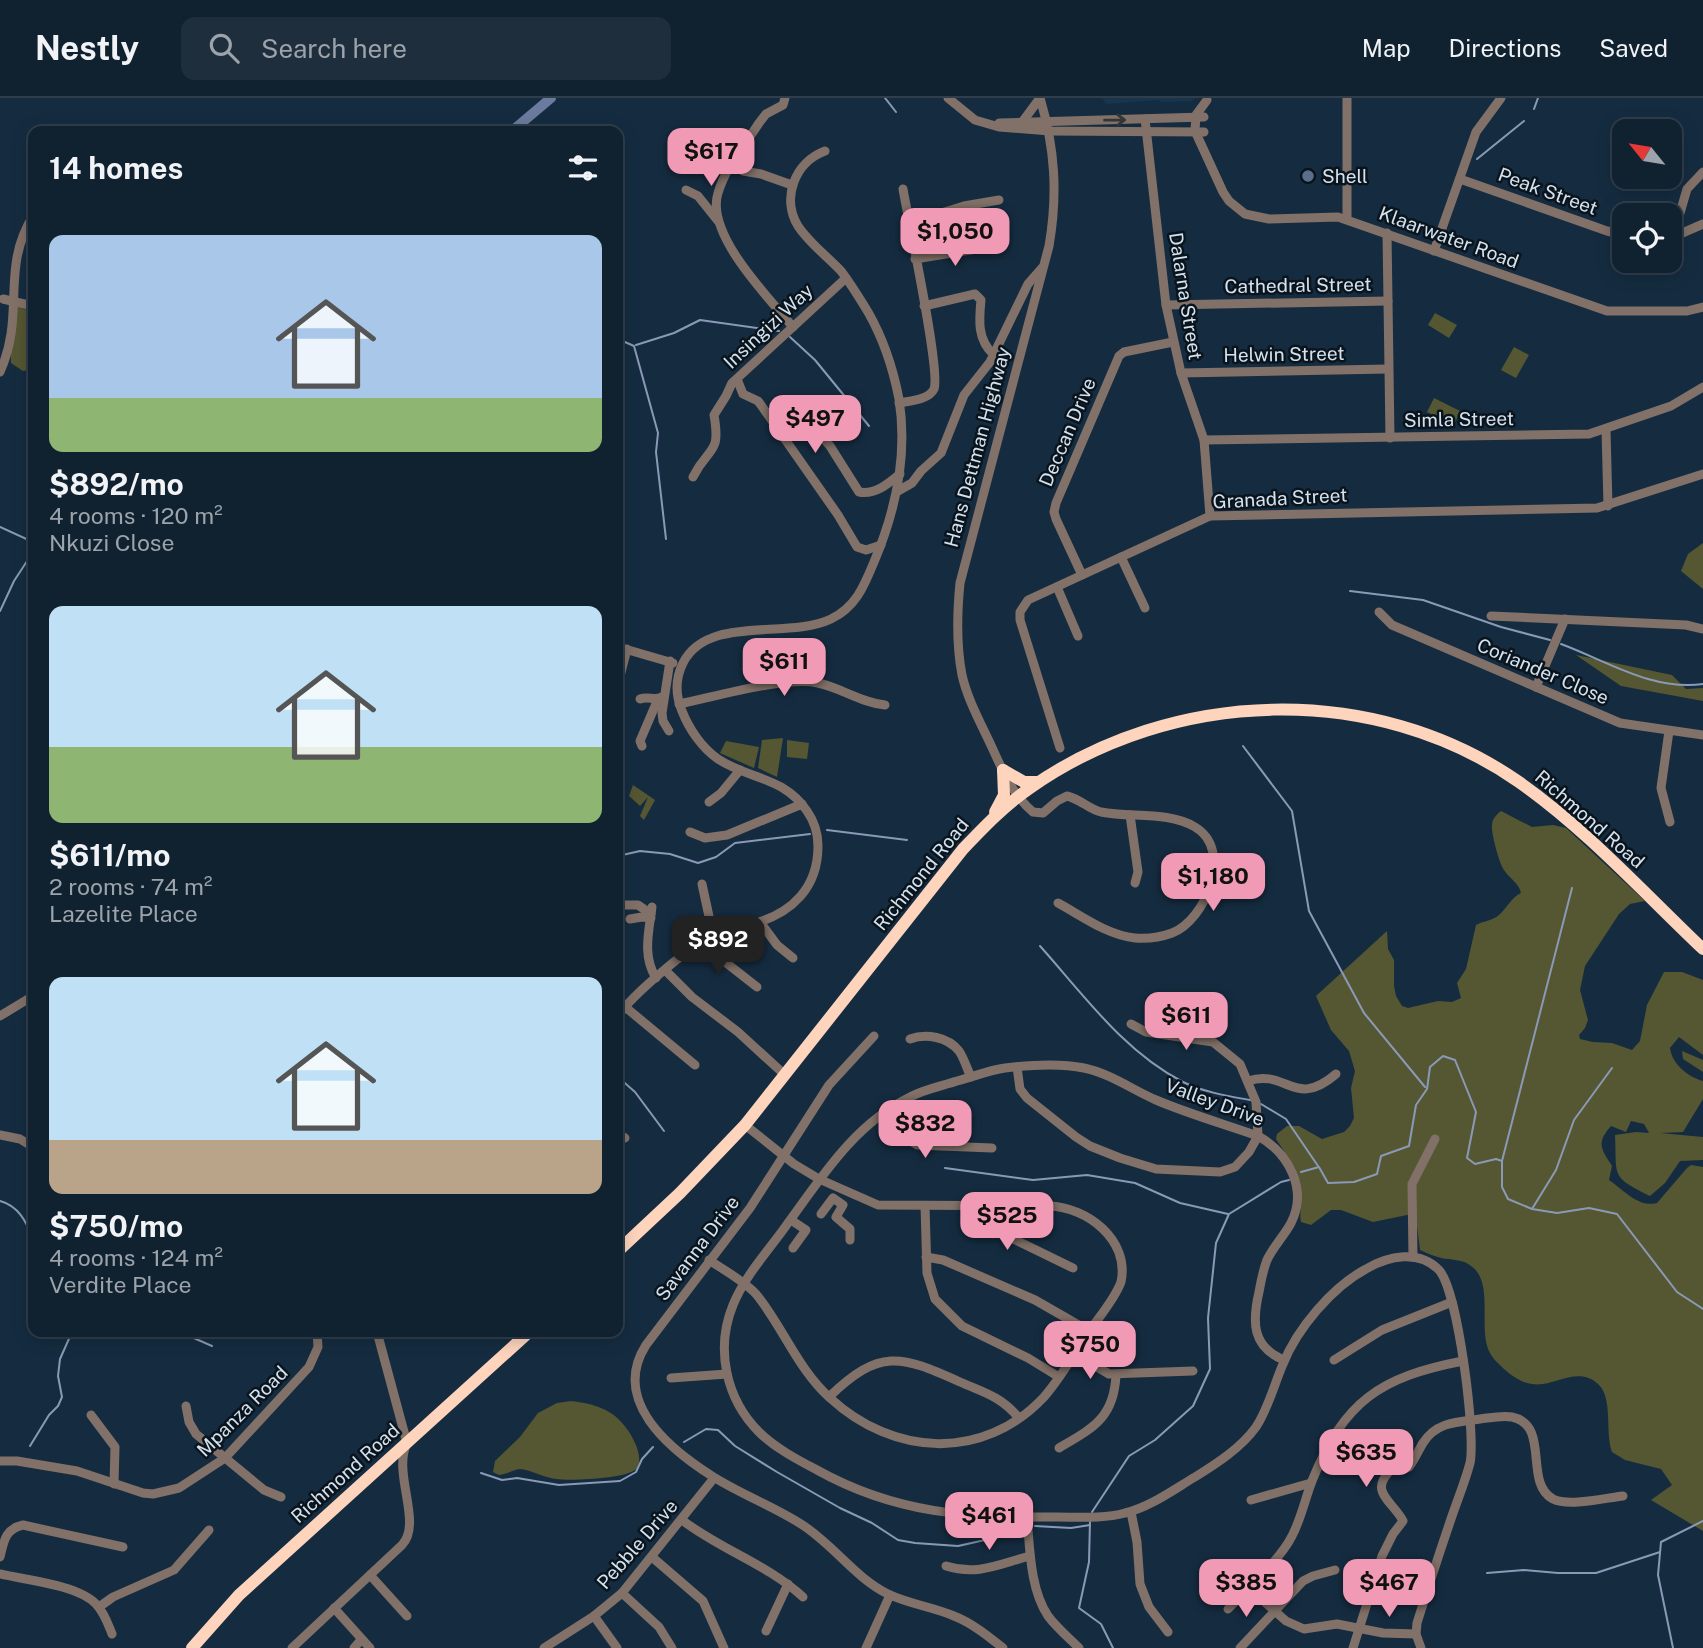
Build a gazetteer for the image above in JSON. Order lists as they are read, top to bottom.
{
  "streets": {
    "highway": ["Richmond Road"],
    "street": [
      "Peak Street",
      "Klaarwater Road",
      "Cathedral Street",
      "Dalarna Street",
      "Insingizi Way",
      "Helwin Street",
      "Simla Street",
      "Deccan Drive",
      "Hans Dettman Highway",
      "Granada Street",
      "Coriander Close",
      "Valley Drive",
      "Savanna Drive",
      "Mpanza Road",
      "Pebble Drive"
    ]
  },
  "crossings": [
    ["Cathedral Street", "Dalarna Street"],
    ["Dalarna Street", "Helwin Street"],
    ["Dalarna Street", "Simla Street"],
    ["Dalarna Street", "Deccan Drive"],
    ["Dalarna Street", "Granada Street"],
    ["Deccan Drive", "Granada Street"],
    ["Hans Dettman Highway", "Richmond Road"],
    ["Savanna Drive", "Pebble Drive"]
  ],
  "places": ["Shell"],
  "north": "top left",
  "page": {
    "header": "Nestly",
    "search": "Search here",
    "nav": ["Map", "Directions", "Saved"],
    "heading": "14 homes",
    "price": [
      "$617",
      "$1,050",
      "$497",
      "$611",
      "$1,180",
      "$892",
      "$611",
      "$832",
      "$525",
      "$750",
      "$635",
      "$461",
      "$385",
      "$467"
    ],
    "list": [
      {
        "name": "$892/mo",
        "note": "4 rooms · 120 m² · Nkuzi Close"
      },
      {
        "name": "$611/mo",
        "note": "2 rooms · 74 m² · Lazelite Place"
      },
      {
        "name": "$750/mo",
        "note": "4 rooms · 124 m² · Verdite Place"
      }
    ]
  }
}
